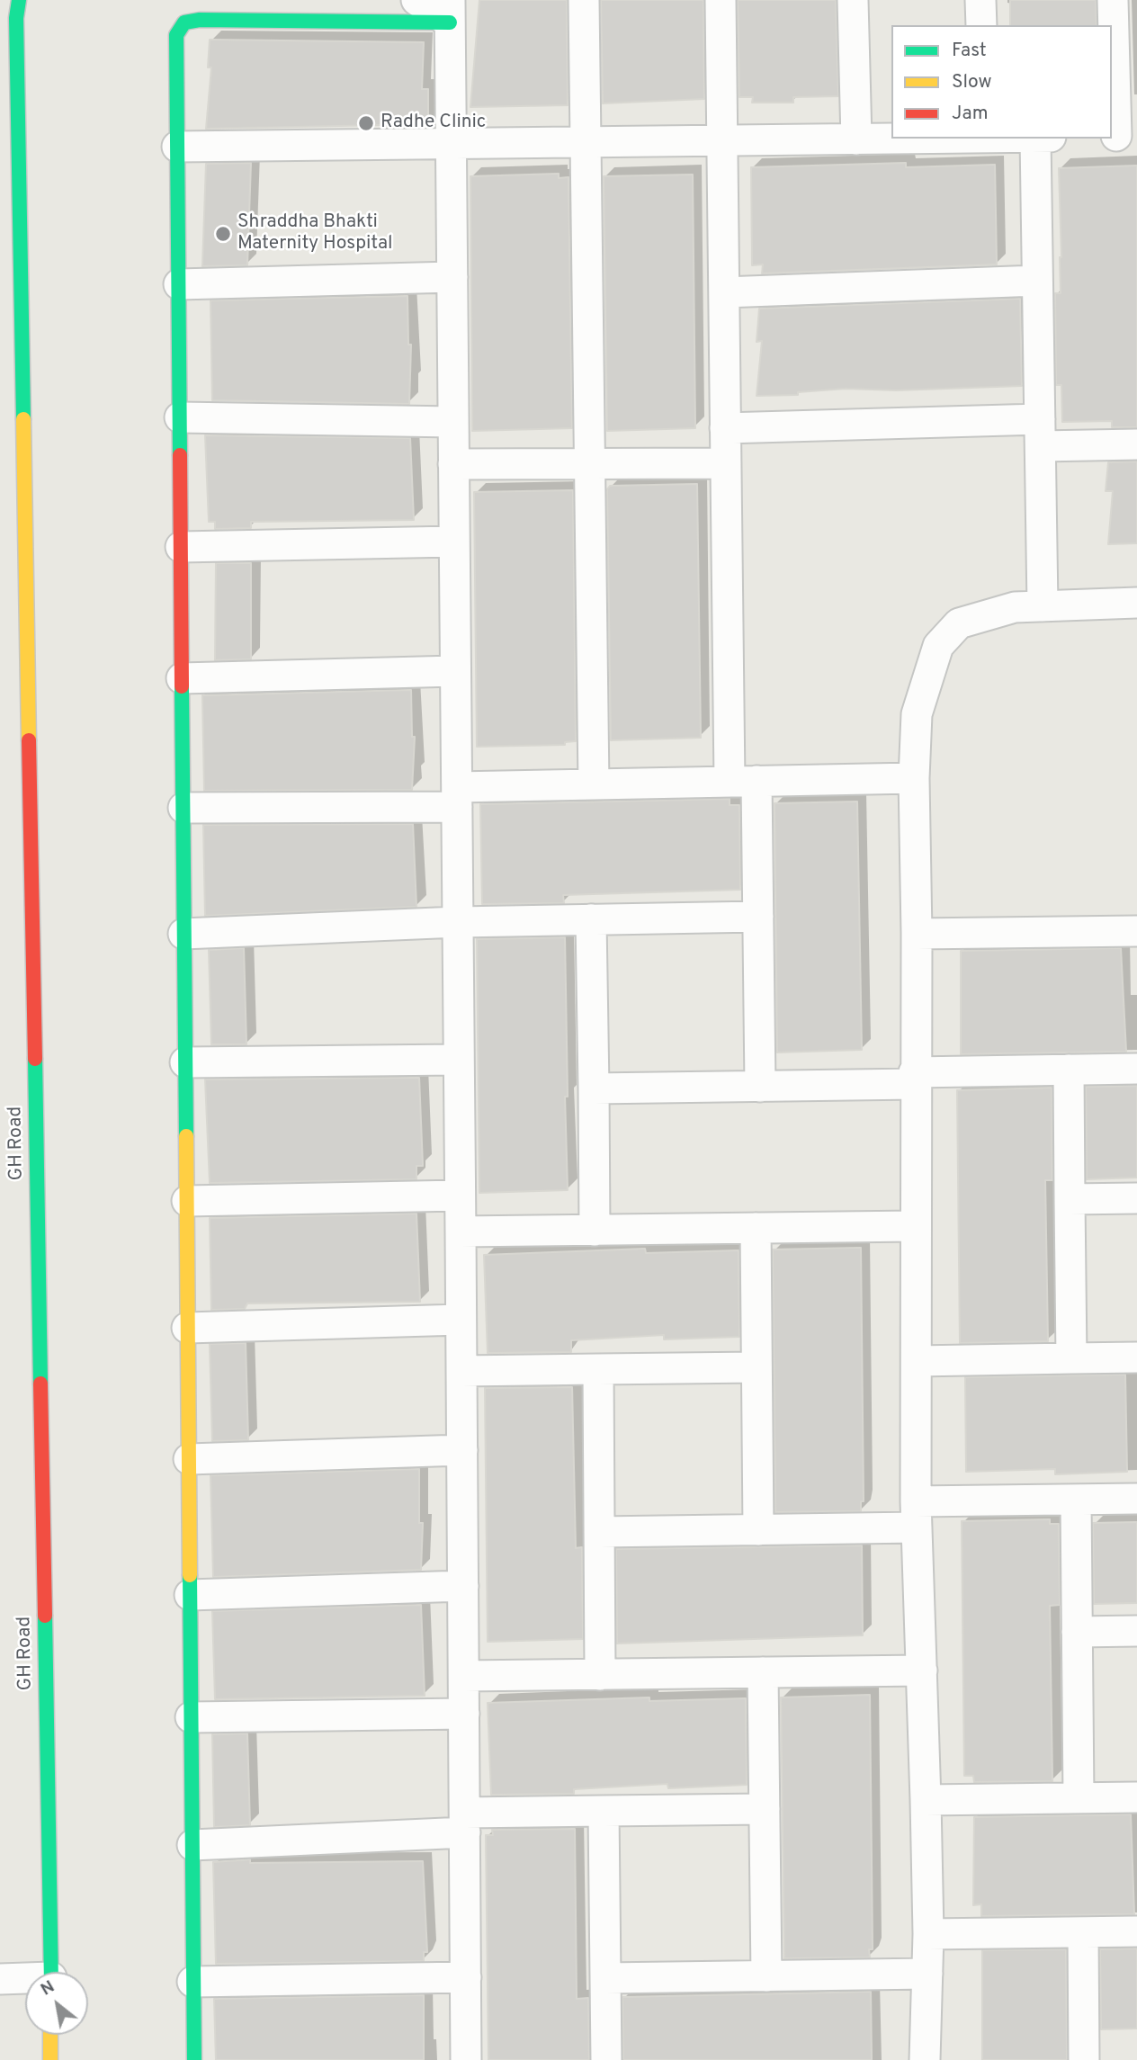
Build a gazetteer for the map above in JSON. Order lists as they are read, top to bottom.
{
  "streets": {
    "street": ["GH Road"]
  },
  "places": ["Radhe Clinic", "Shraddha Bhakti Maternity Hospital"],
  "legend": ["Fast", "Slow", "Jam"],
  "north": "top left"
}
